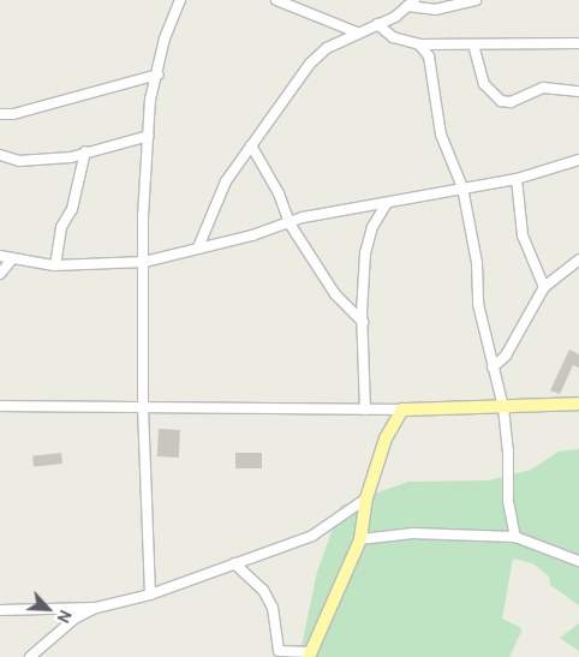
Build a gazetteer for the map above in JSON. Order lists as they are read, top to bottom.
{
  "north": "bottom right"
}
